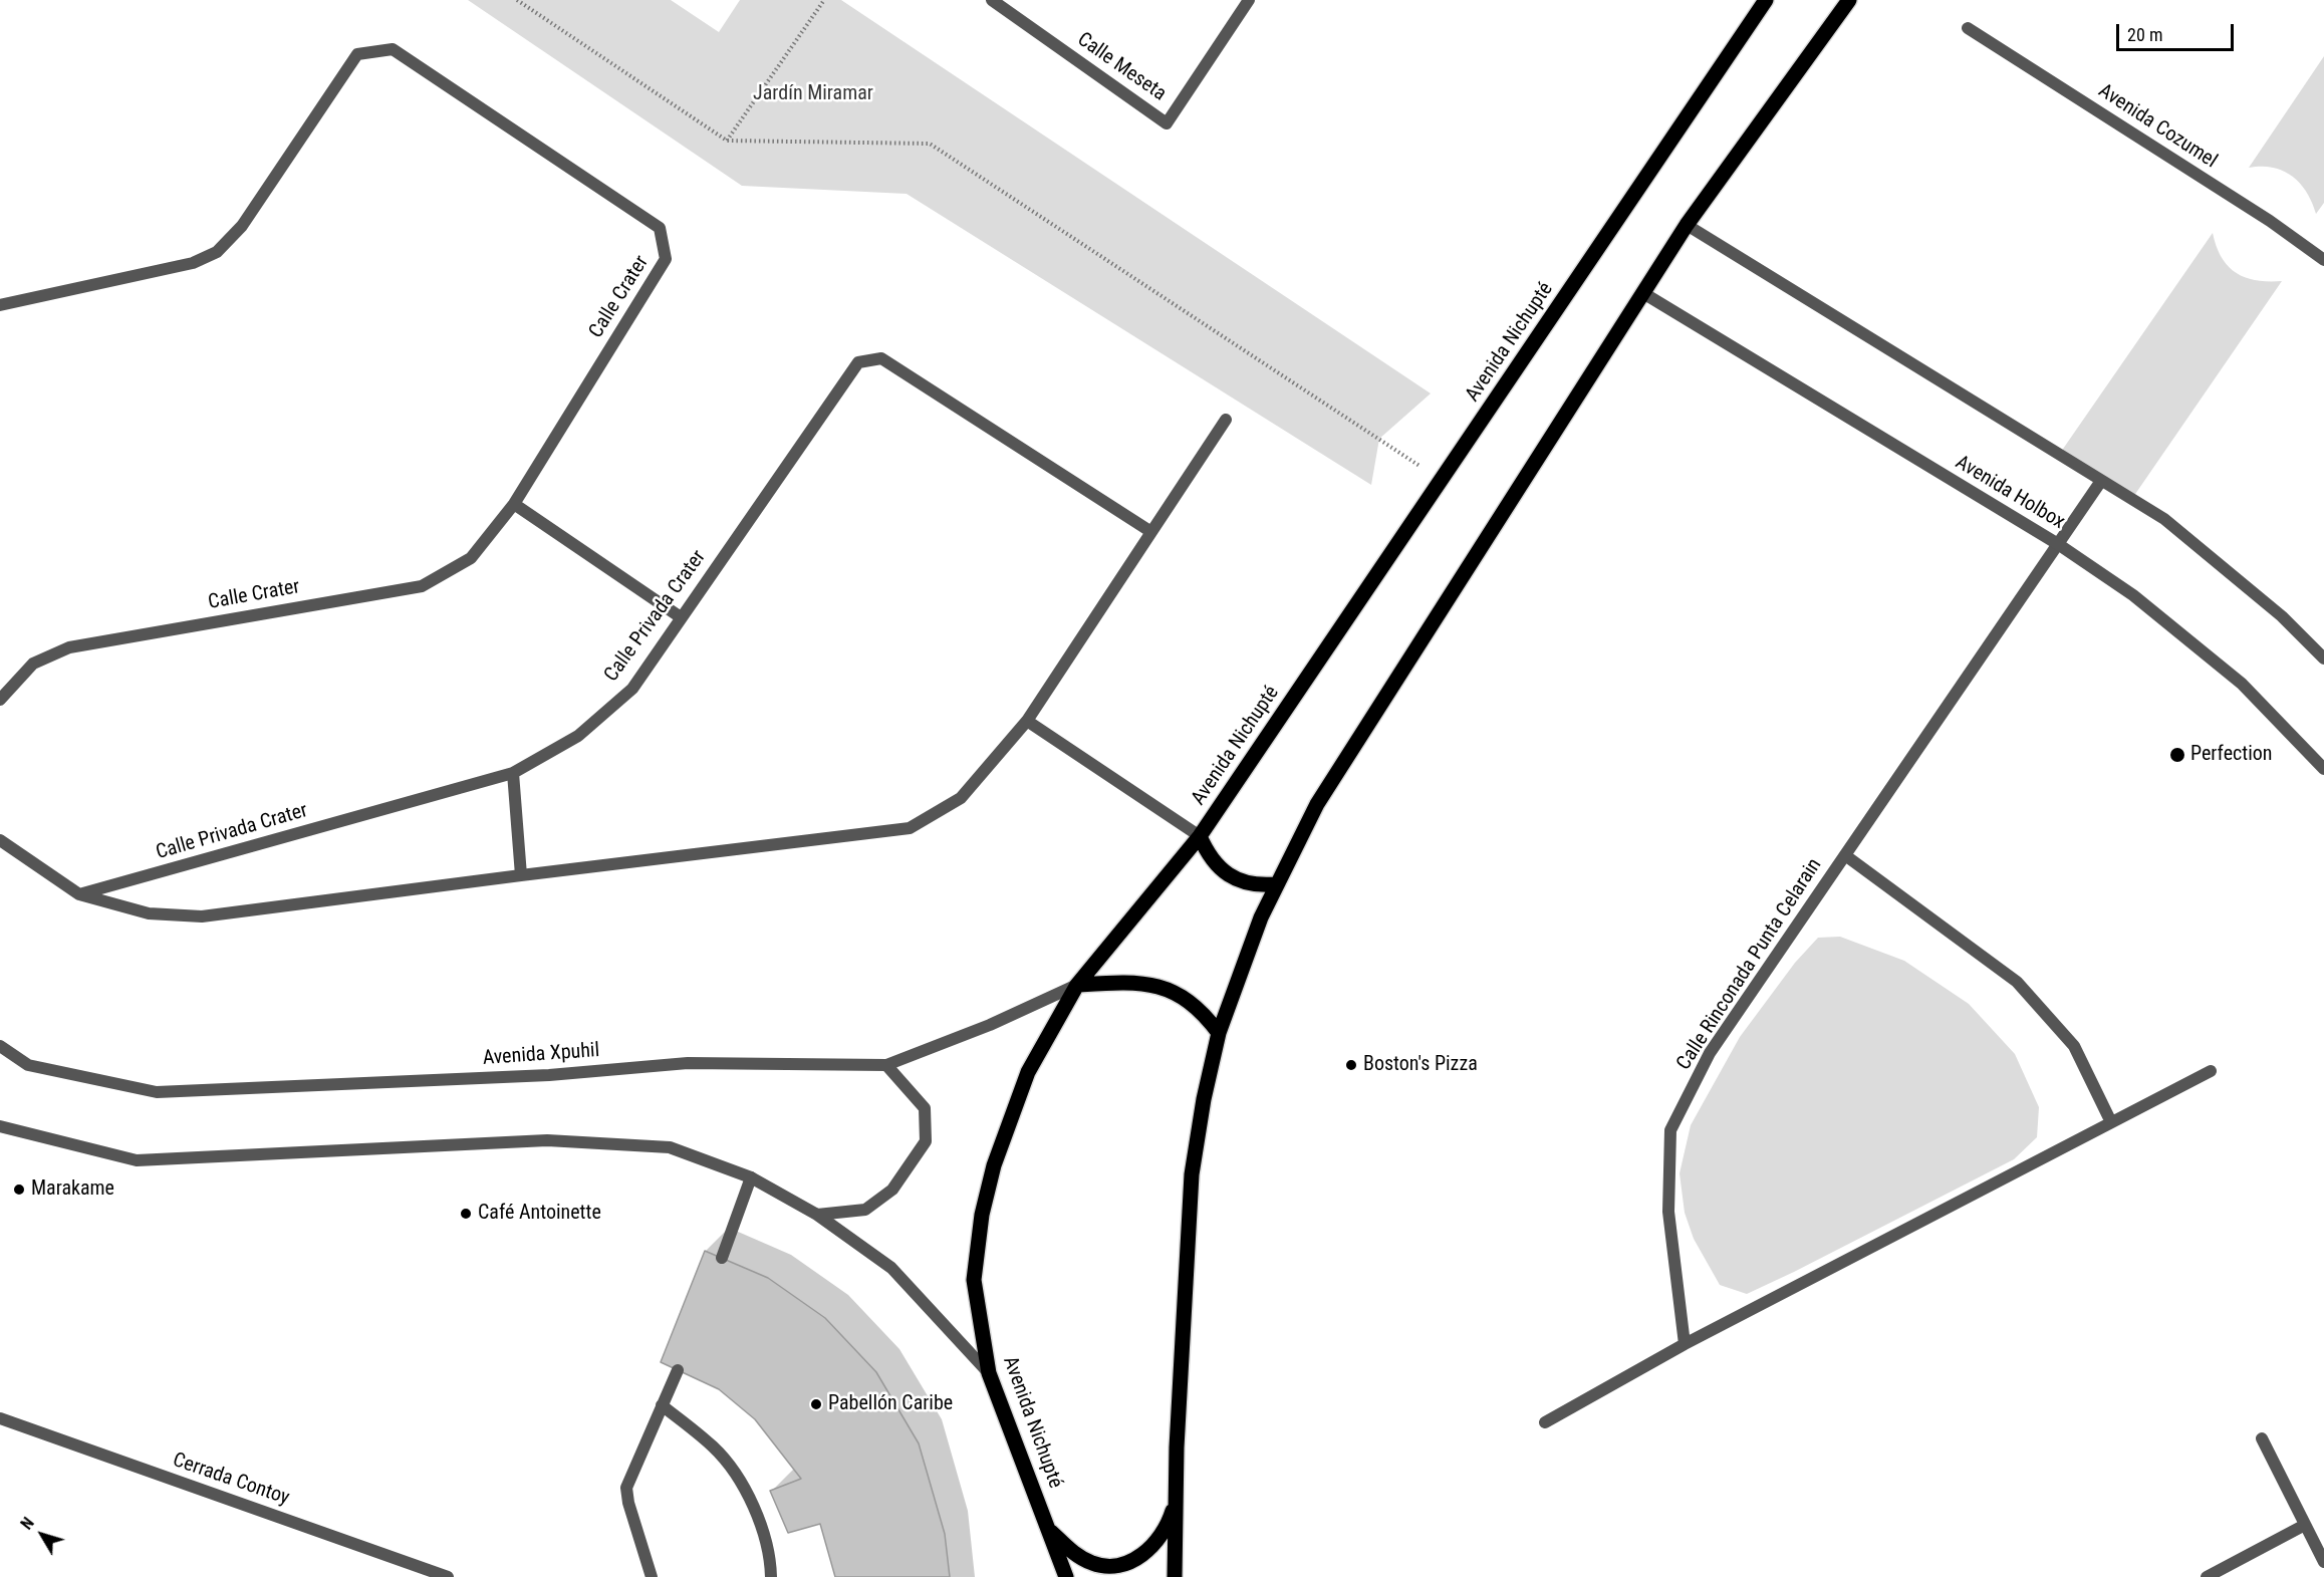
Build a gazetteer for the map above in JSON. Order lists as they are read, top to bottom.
{
  "streets": {
    "main road": ["Avenida Nichupté"],
    "street": [
      "Calle Meseta",
      "Avenida Cozumel",
      "Calle Crater",
      "Avenida Holbox",
      "Calle Privada Crater",
      "Calle Rinconada Punta Celarain",
      "Avenida Xpuhil",
      "Cerrada Contoy"
    ]
  },
  "crossings": [
    ["Avenida Nichupté", "Avenida Xpuhil"],
    ["Avenida Holbox", "Calle Rinconada Punta Celarain"]
  ],
  "parks": ["Jardín Miramar"],
  "places": [
    "Perfection",
    "Boston's Pizza",
    "Marakame",
    "Café Antoinette",
    "Pabellón Caribe"
  ],
  "scale_bar": "20 m",
  "north": "top left"
}
